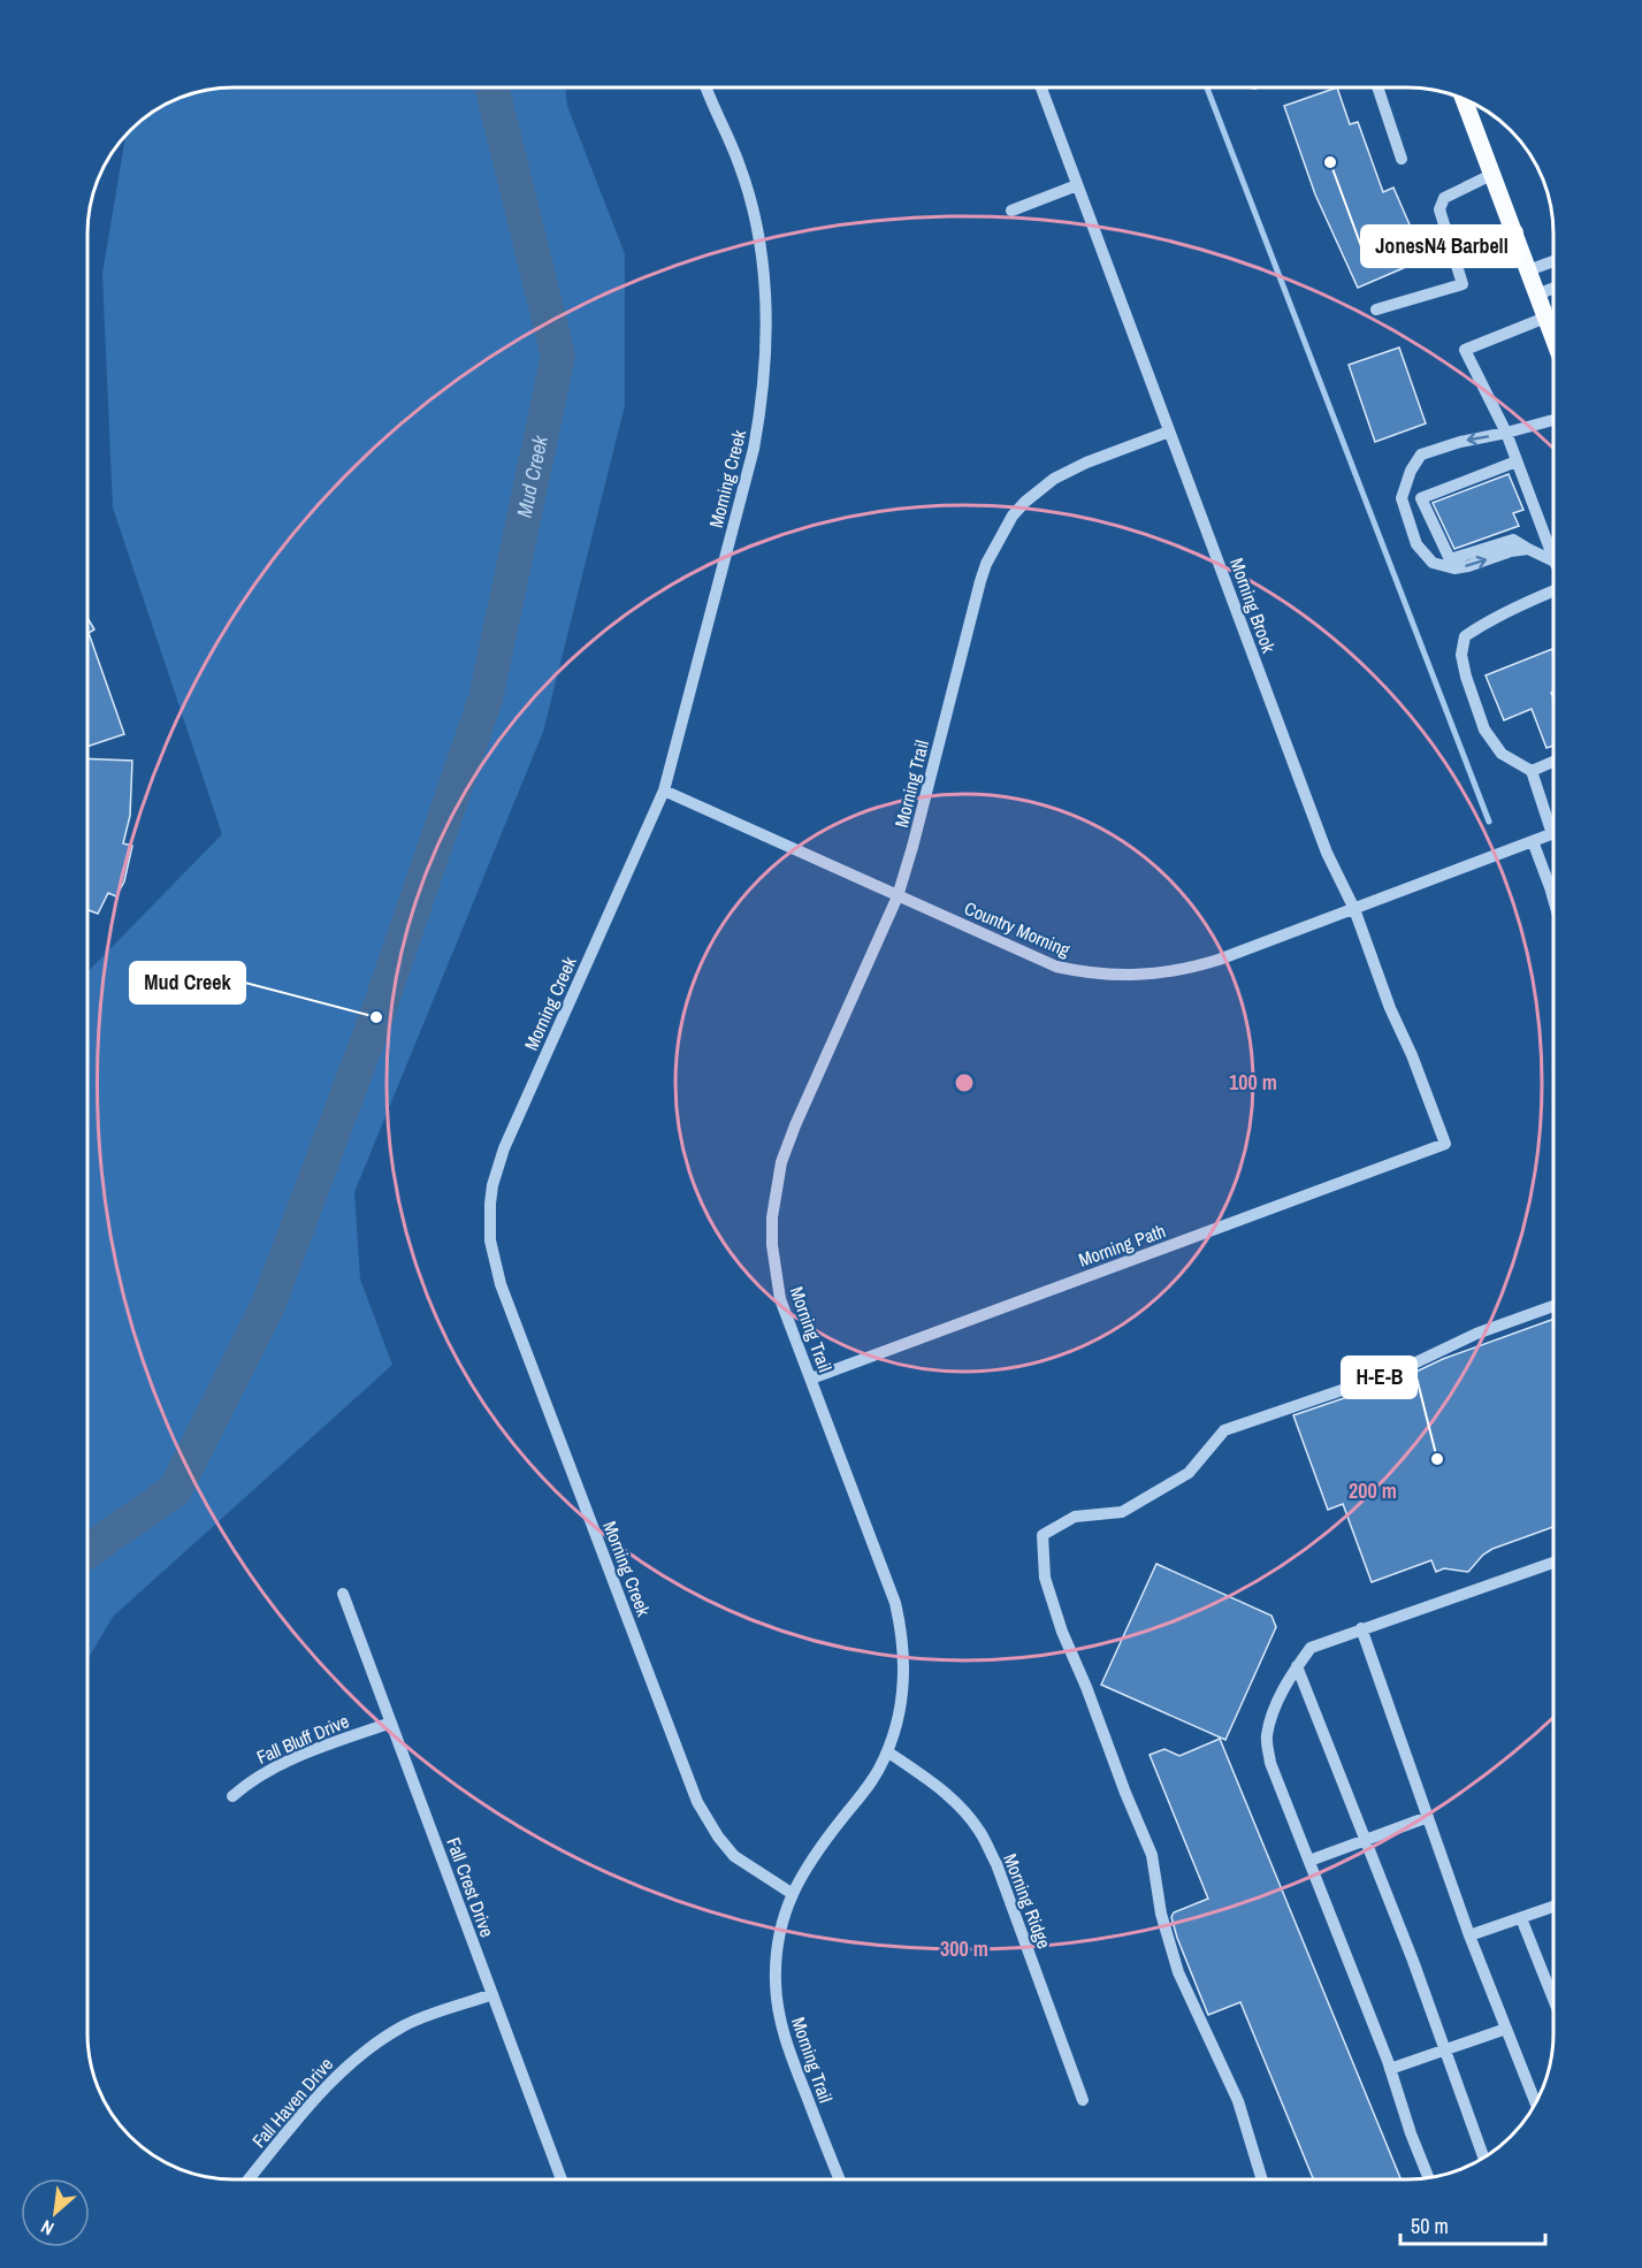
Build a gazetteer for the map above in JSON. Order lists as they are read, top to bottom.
{
  "streets": {
    "street": [
      "Morning Creek",
      "Morning Brook",
      "Morning Trail",
      "Country Morning",
      "Morning Path",
      "Fall Bluff Drive",
      "Fall Crest Drive",
      "Morning Ridge",
      "Fall Haven Drive"
    ]
  },
  "crossings": [
    ["Morning Creek", "Morning Trail"],
    ["Morning Creek", "Country Morning"],
    ["Morning Brook", "Morning Trail"],
    ["Morning Brook", "Country Morning"],
    ["Morning Brook", "Morning Path"],
    ["Morning Trail", "Country Morning"],
    ["Morning Trail", "Morning Path"],
    ["Morning Trail", "Morning Ridge"],
    ["Fall Bluff Drive", "Fall Crest Drive"],
    ["Fall Crest Drive", "Fall Haven Drive"]
  ],
  "water": ["Mud Creek"],
  "places": ["JonesN4 Barbell", "Mud Creek", "H-E-B"],
  "scale_bar": "50 m",
  "north": "bottom left",
  "rings": ["100 m", "200 m", "300 m"]
}
